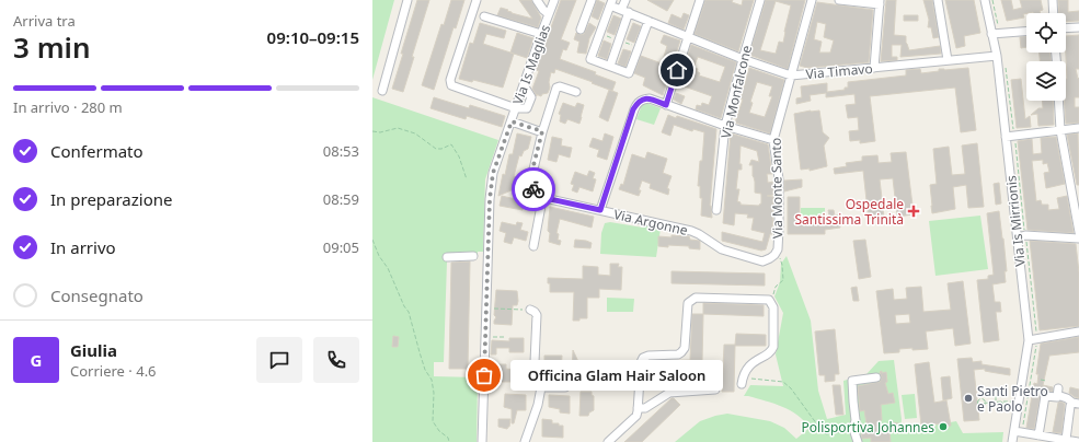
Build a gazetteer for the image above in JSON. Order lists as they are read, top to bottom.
{
  "streets": {
    "street": [
      "Via Is Maglias",
      "Via Timavo",
      "Via Monfalcone",
      "Via Monte Santo",
      "Via Is Mirrionis",
      "Via Argonne"
    ]
  },
  "crossings": [
    ["Via Timavo", "Via Monfalcone"],
    ["Via Timavo", "Via Monte Santo"],
    ["Via Timavo", "Via Is Mirrionis"],
    ["Via Monte Santo", "Via Argonne"]
  ],
  "places": {
    "health": ["Ospedale Santissima Trinità"],
    "other": ["Officina Glam Hair Saloon", "Santi Pietro e Paolo", "Polisportiva Johannes"]
  },
  "page": {
    "heading": ["3 min", "Arriva tra", "09:10–09:15"],
    "panel": ["Giulia", "Corriere · 4.6"],
    "bar": "In arrivo · 280 m",
    "list": [
      ["Confermato", "08:53"],
      ["In preparazione", "08:59"],
      ["In arrivo", "09:05"],
      "Consegnato"
    ],
    "round": "G",
    "bubble": "Officina Glam Hair Saloon"
  }
}
